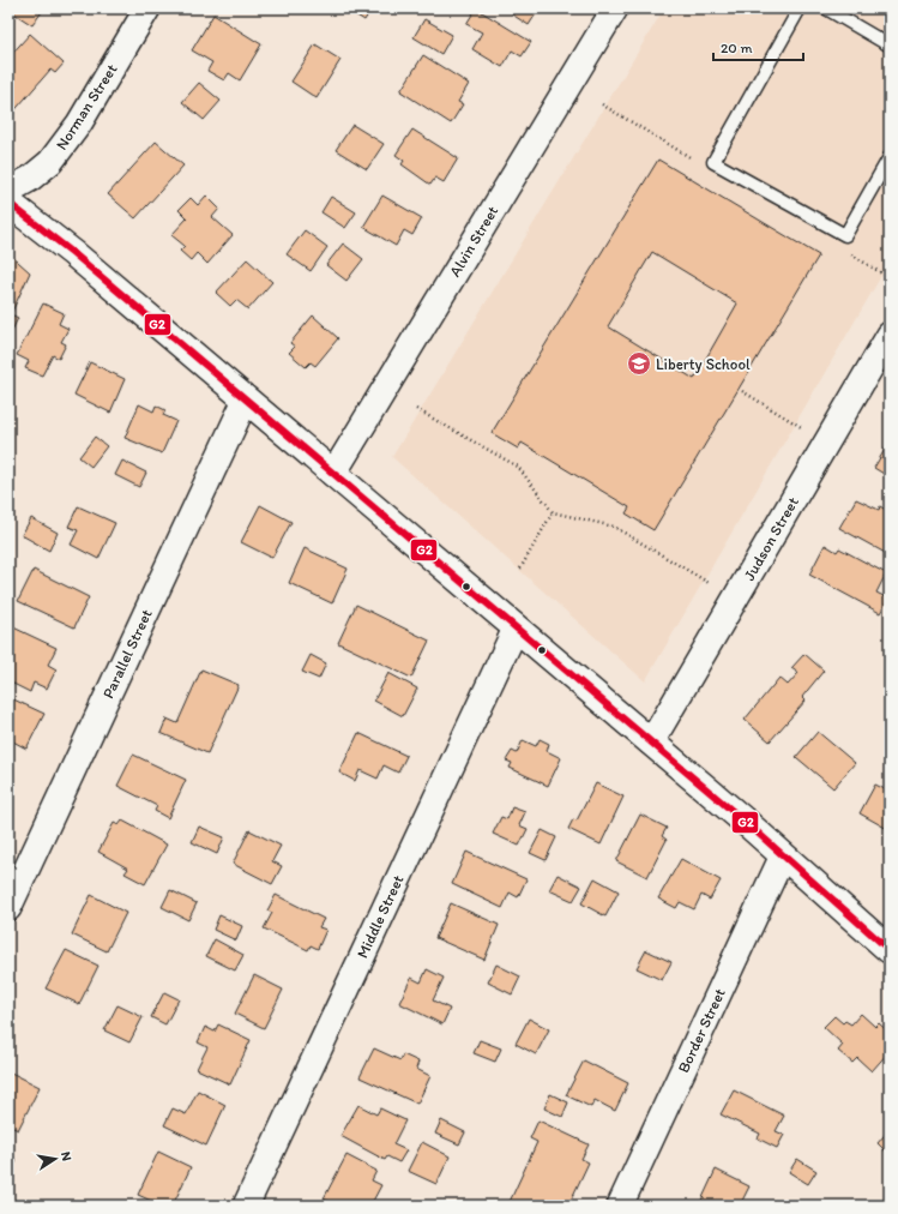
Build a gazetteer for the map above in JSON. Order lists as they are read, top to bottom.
{
  "streets": {
    "street": [
      "Norman Street",
      "Alvin Street",
      "Judson Street",
      "Parallel Street",
      "Middle Street",
      "Border Street"
    ]
  },
  "places": {
    "school or university": ["Liberty School"]
  },
  "lines": ["transit line G2"],
  "scale_bar": "20 m",
  "north": "right"
}
